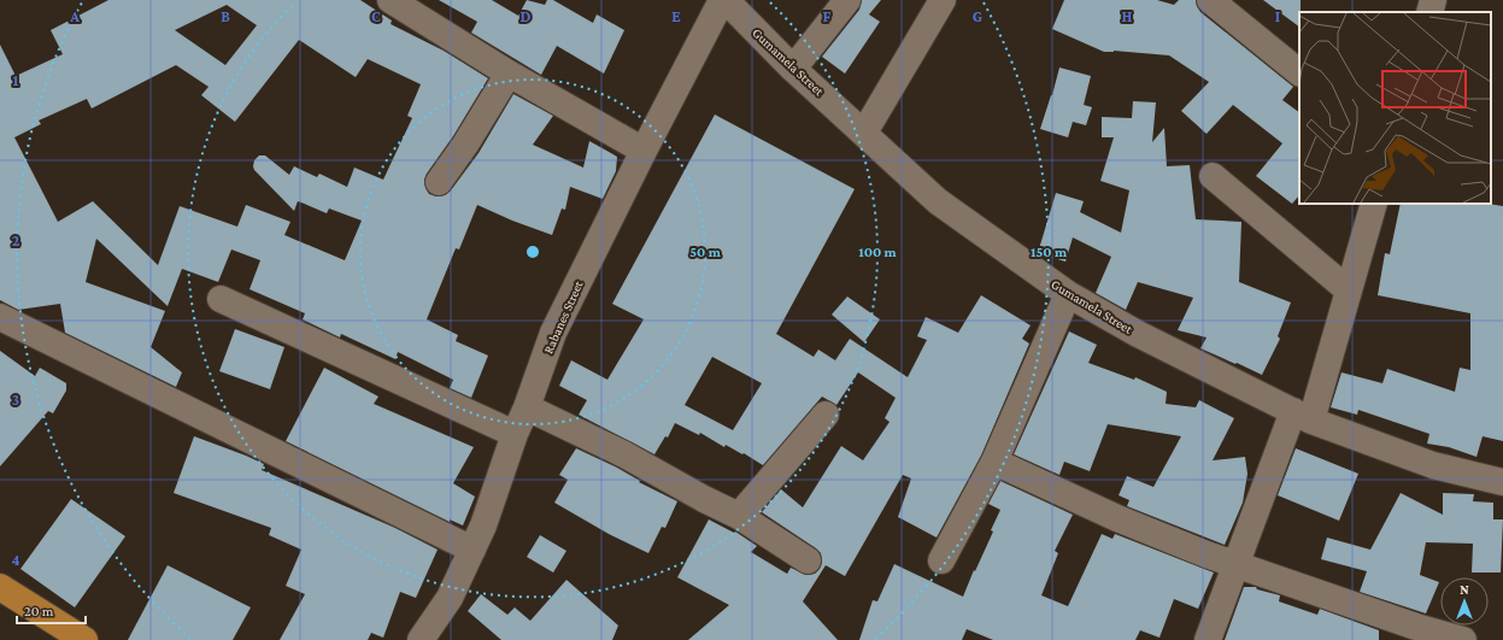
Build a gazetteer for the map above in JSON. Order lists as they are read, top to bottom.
{
  "streets": {
    "street": ["Gumamela Street", "Rabanes Street"]
  },
  "scale_bar": "20 m",
  "north": "top",
  "grid": {
    "columns": [
      "A",
      "B",
      "C",
      "D",
      "E",
      "F",
      "G",
      "H",
      "I"
    ],
    "rows": [
      "1",
      "2",
      "3",
      "4"
    ]
  },
  "rings": ["50 m", "100 m", "150 m"]
}
